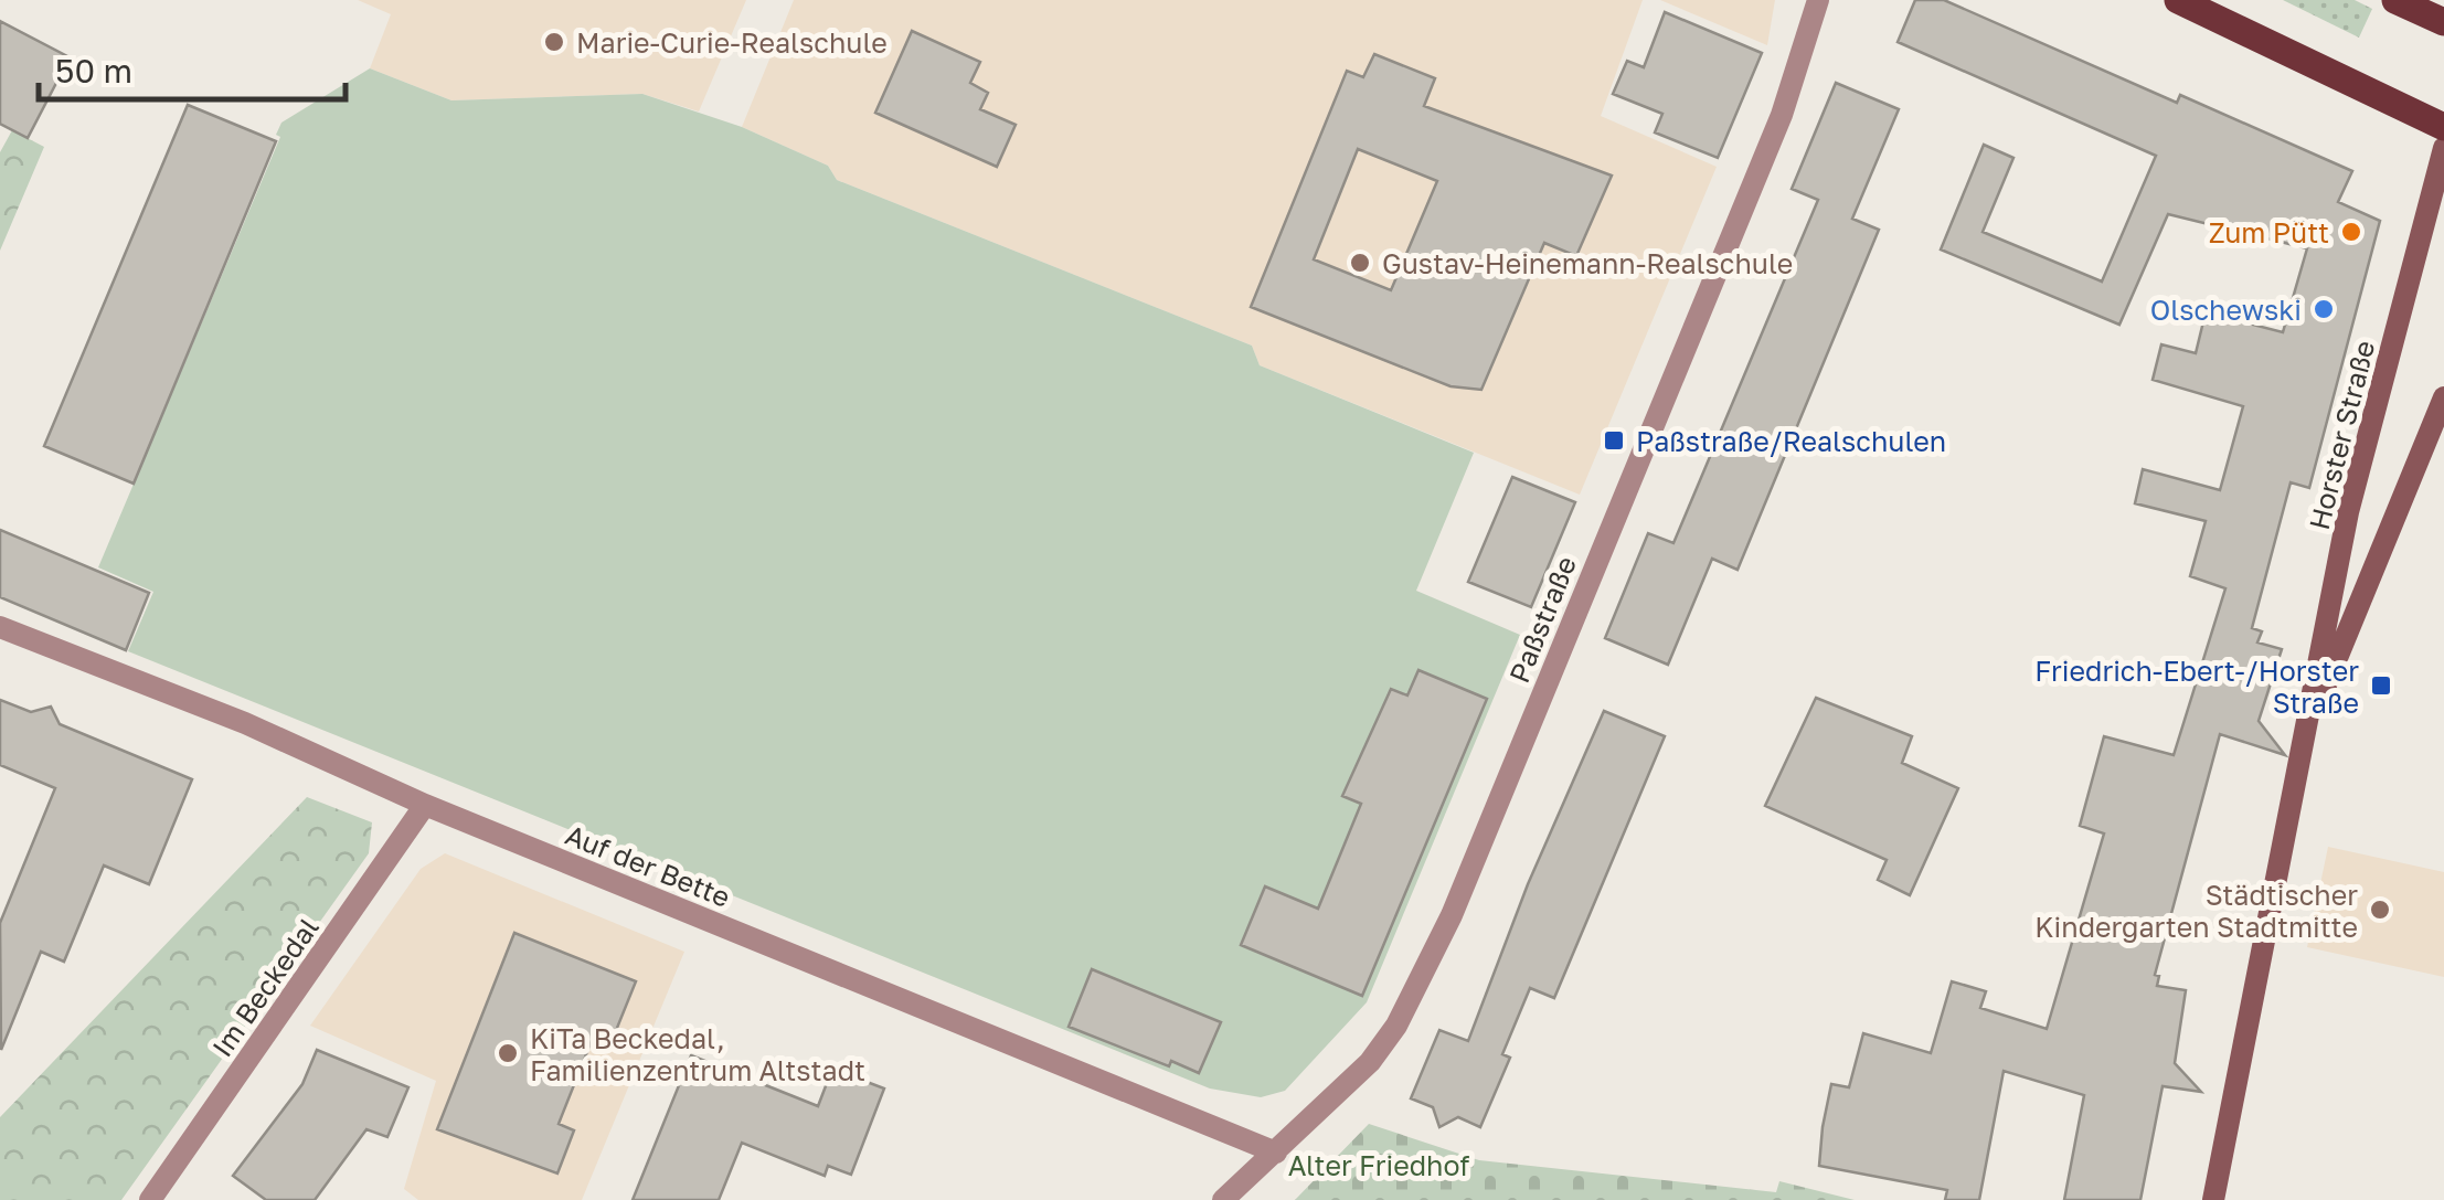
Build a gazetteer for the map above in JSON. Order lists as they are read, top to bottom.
{
  "streets": {
    "main road": ["Horster Straße"],
    "street": ["Paßstraße", "Auf der Bette", "Im Beckedal"]
  },
  "crossings": [
    ["Paßstraße", "Auf der Bette"],
    ["Auf der Bette", "Im Beckedal"]
  ],
  "parks": ["Alter Friedhof"],
  "places": {
    "other": [
      "Marie-Curie-Realschule",
      "Zum Pütt",
      "Gustav-Heinemann-Realschule",
      "Olschewski",
      "Städtischer Kindergarten Stadtmitte",
      "KiTa Beckedal, Familienzentrum Altstadt"
    ],
    "transit": ["Paßstraße/Realschulen", "Friedrich-Ebert-/Horster Straße"]
  },
  "scale_bar": "50 m"
}
